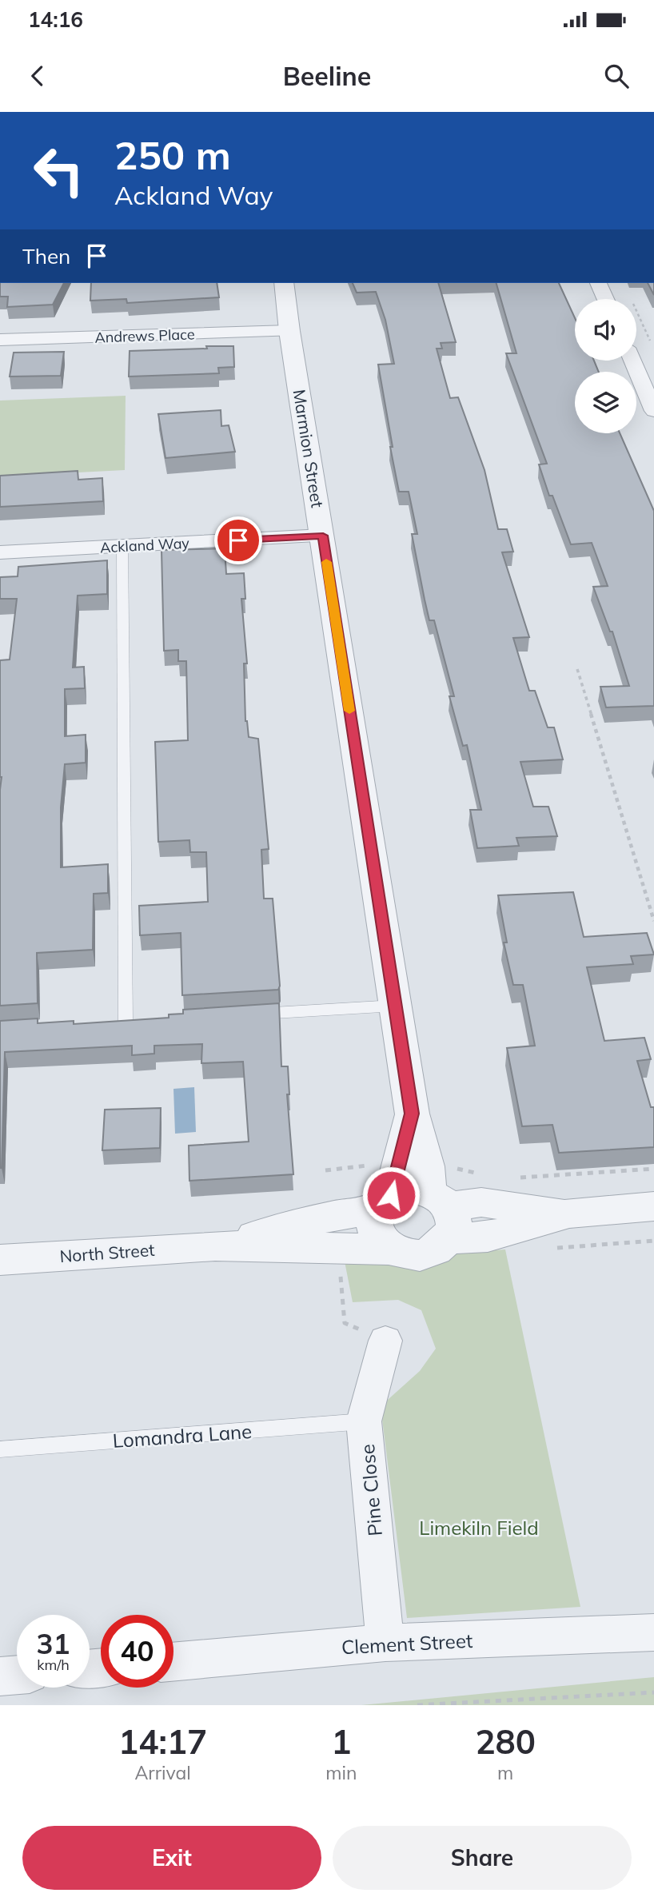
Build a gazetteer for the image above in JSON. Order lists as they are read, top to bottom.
{
  "streets": {
    "street": [
      "Andrews Place",
      "Marmion Street",
      "Ackland Way",
      "North Street",
      "Pine Close",
      "Clement Street"
    ],
    "lane": ["Lomandra Lane"]
  },
  "crossings": [
    ["Andrews Place", "Marmion Street"],
    ["Marmion Street", "Ackland Way"],
    ["Marmion Street", "North Street"],
    ["Lomandra Lane", "Pine Close"],
    ["Pine Close", "Clement Street"]
  ],
  "parks": ["Limekiln Field"],
  "page": {
    "status": "14:16",
    "header": "Beeline",
    "turn": ["250 m", "Ackland Way"],
    "then": "Then",
    "speed": "31 km/h",
    "limit": "40",
    "eta": [
      "14:17",
      "Arrival",
      "1",
      "min",
      "280",
      "m"
    ],
    "buttons": ["Exit", "Share"]
  }
}
